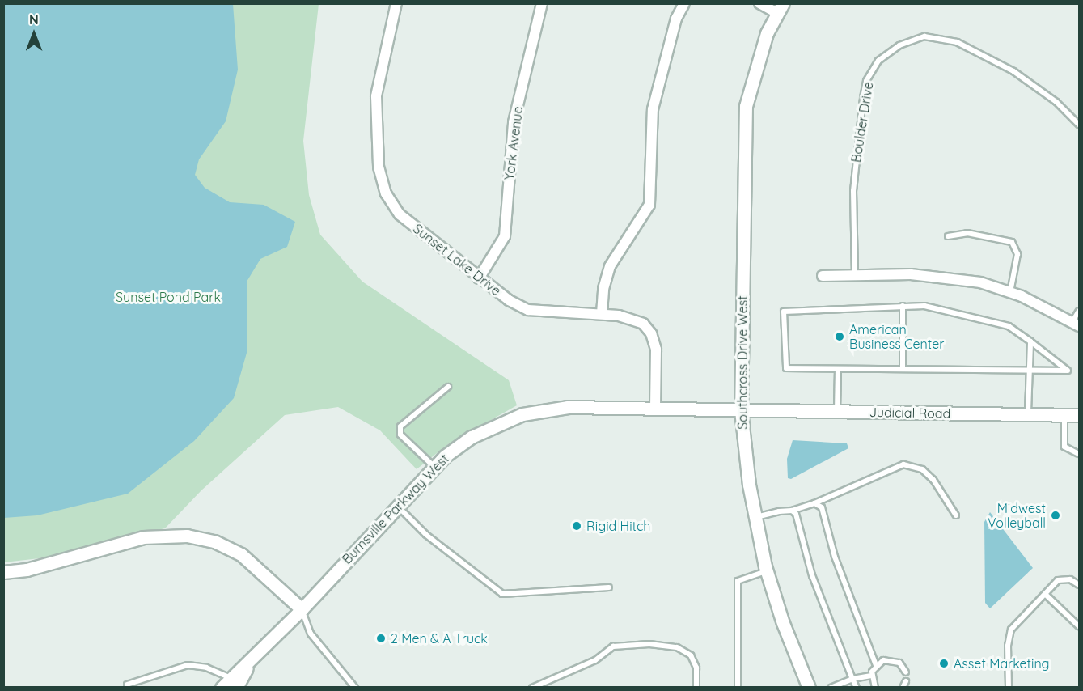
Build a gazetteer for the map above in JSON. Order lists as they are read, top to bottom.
{
  "streets": {
    "street": [
      "York Avenue",
      "Sunset Lake Drive",
      "Southcross Drive West",
      "Judicial Road",
      "Burnsville Parkway West"
    ],
    "lane": ["Boulder Drive"]
  },
  "crossings": [
    ["York Avenue", "Sunset Lake Drive"],
    ["Sunset Lake Drive", "Burnsville Parkway West"],
    ["Southcross Drive West", "Judicial Road"],
    ["Southcross Drive West", "Burnsville Parkway West"],
    ["Judicial Road", "Burnsville Parkway West"]
  ],
  "parks": ["Sunset Pond Park"],
  "places": [
    "American Business Center",
    "Midwest Volleyball",
    "Rigid Hitch",
    "2 Men & A Truck",
    "Asset Marketing"
  ],
  "north": "top"
}
